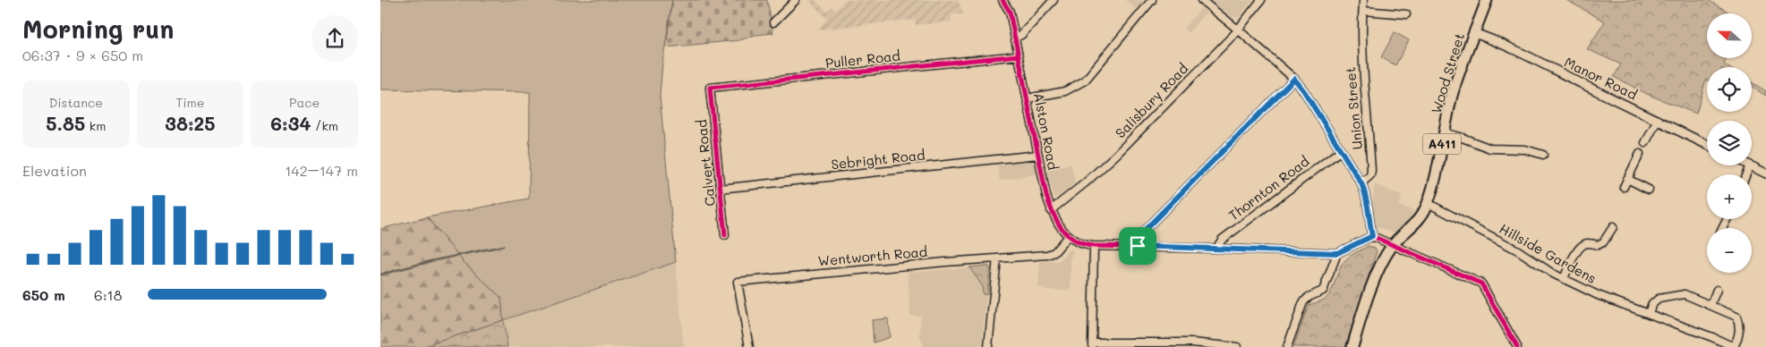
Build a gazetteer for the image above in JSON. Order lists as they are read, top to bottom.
{
  "streets": {
    "main road": ["Wood Street", "A411"],
    "street": [
      "Puller Road",
      "Manor Road",
      "Salisbury Road",
      "Union Street",
      "Alston Road",
      "Sebright Road",
      "Calvert Road",
      "Thornton Road",
      "Hillside Gardens",
      "Wentworth Road"
    ]
  },
  "crossings": [
    ["Puller Road", "Alston Road"],
    ["Puller Road", "Calvert Road"],
    ["Wood Street", "Manor Road"],
    ["Wood Street", "Hillside Gardens"],
    ["Salisbury Road", "Alston Road"],
    ["Alston Road", "Sebright Road"],
    ["Alston Road", "Wentworth Road"],
    ["Sebright Road", "Calvert Road"]
  ],
  "north": "left",
  "page": {
    "heading": ["Morning run", "06:37 · 9 × 650 m"],
    "map_buttons": ["+", "−"],
    "stats": [
      ["Distance", "5.85 km"],
      ["Time", "38:25"],
      ["Pace", "6:34 /km"]
    ],
    "chart": ["Elevation", "142–147 m"],
    "list": [
      {
        "name": "650 m",
        "note": "6:18"
      }
    ]
  }
}
